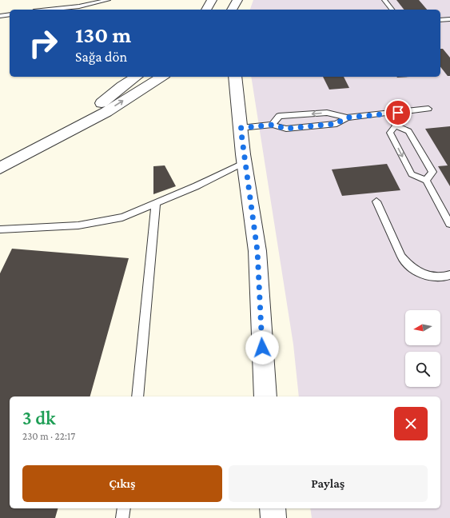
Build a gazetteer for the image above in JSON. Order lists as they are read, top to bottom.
{
  "north": "left",
  "page": {
    "turn": ["130 m", "Sağa dön"],
    "heading": ["3 dk", "230 m · 22:17"],
    "buttons": ["Çıkış", "Paylaş"]
  }
}
